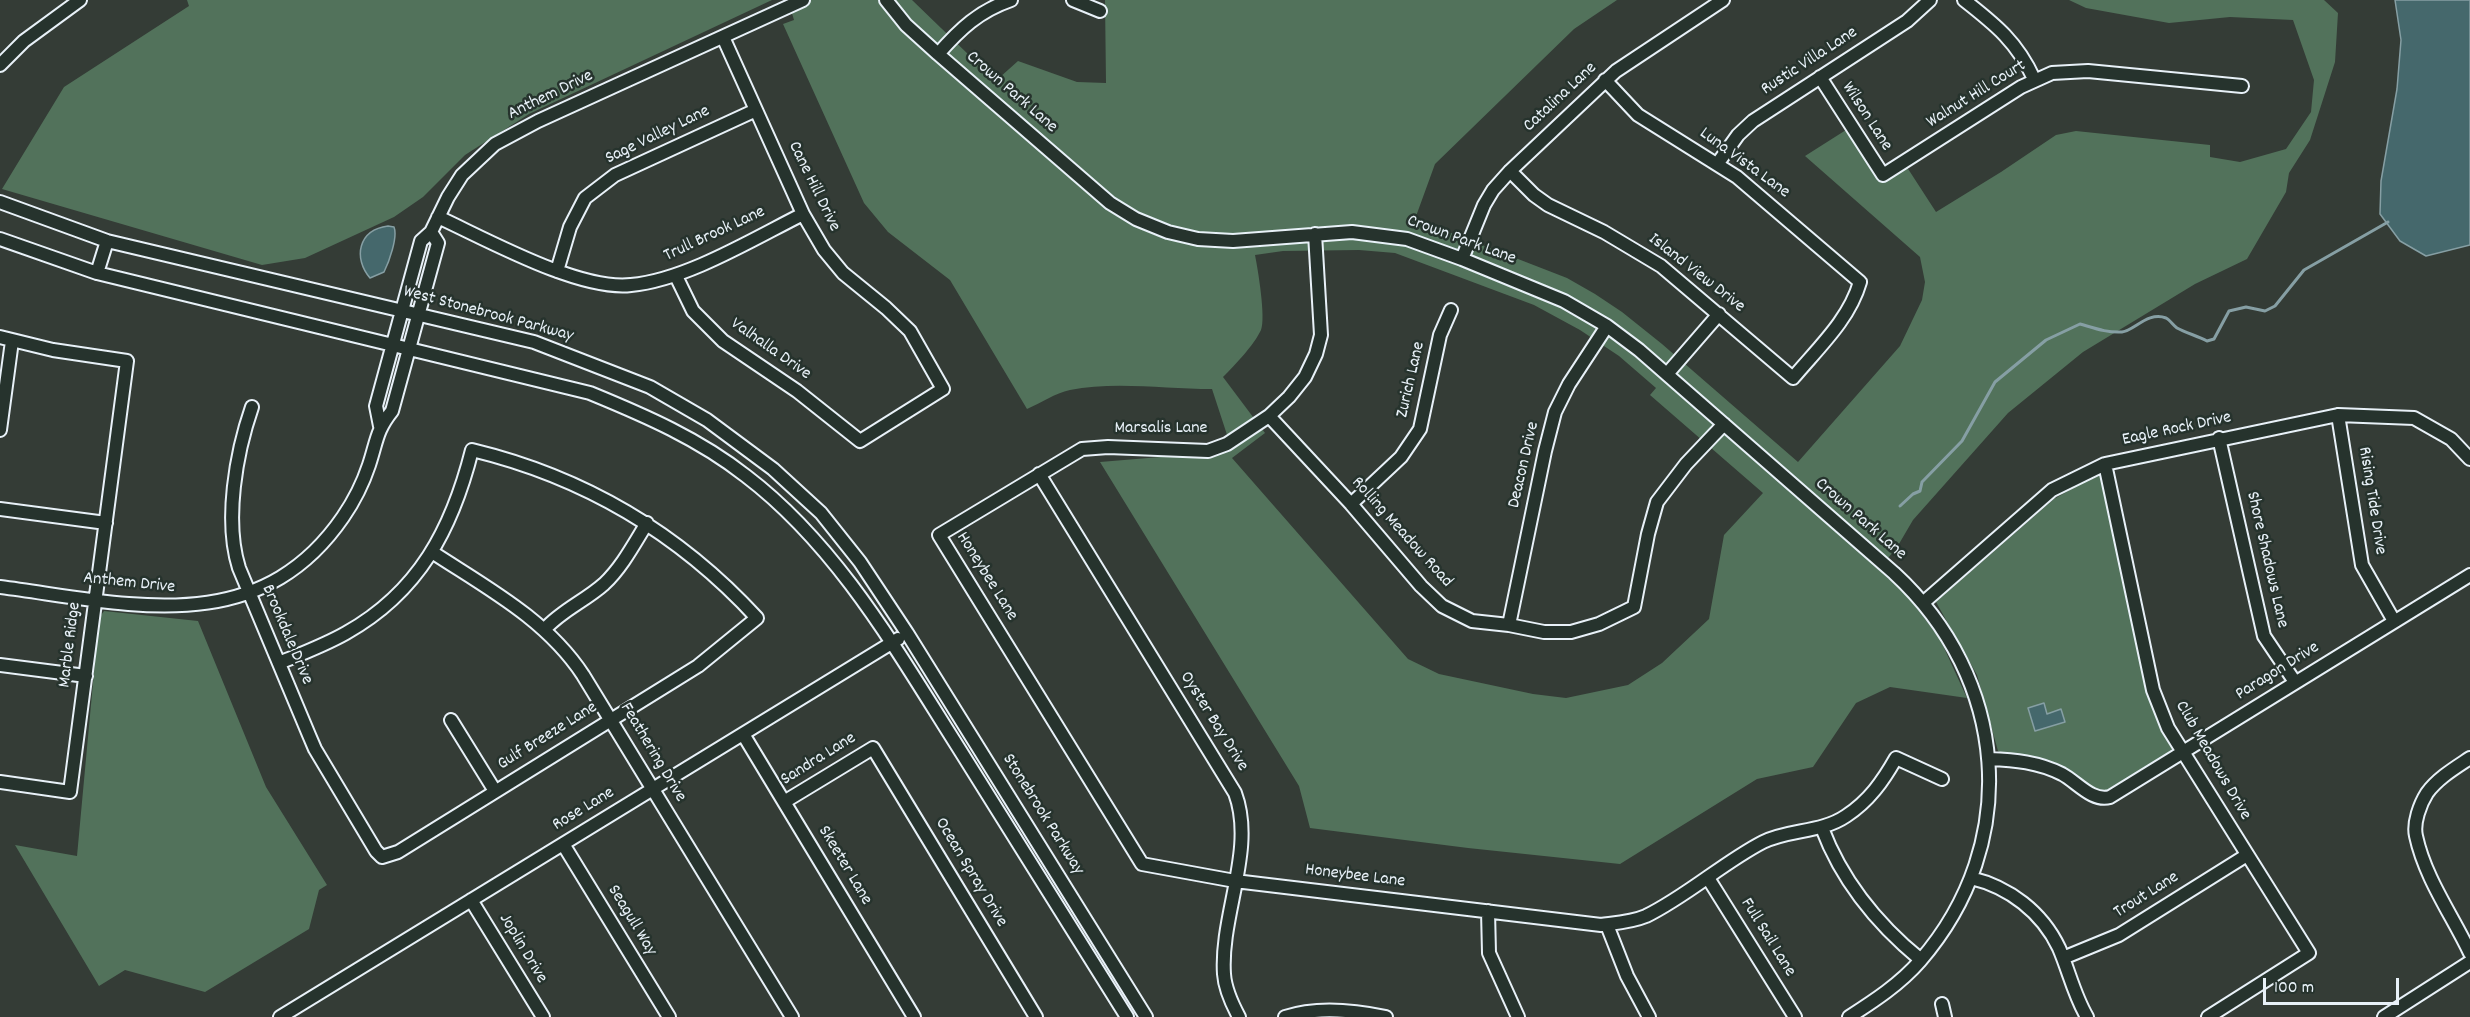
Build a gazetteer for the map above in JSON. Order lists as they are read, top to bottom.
{
  "streets": {
    "street": [
      "Rustic Villa Lane",
      "Crown Park Lane",
      "Walnut Hill Court",
      "Anthem Drive",
      "Catalina Lane",
      "Wilson Lane",
      "Sage Valley Lane",
      "Luna Vista Lane",
      "Cane Hill Drive",
      "Trull Brook Lane",
      "Island View Drive",
      "West Stonebrook Parkway",
      "Valhalla Drive",
      "Zurich Lane",
      "Marsalis Lane",
      "Eagle Rock Drive",
      "Deacon Drive",
      "Rising Tide Drive",
      "Rolling Meadow Road",
      "Shore Shadows Lane",
      "Honeybee Lane",
      "Brookdale Drive",
      "Marble Ridge",
      "Paragon Drive",
      "Oyster Bay Drive",
      "Gulf Breeze Lane",
      "Feathering Drive",
      "Sandra Lane",
      "Club Meadows Drive",
      "Rose Lane",
      "Stonebrook Parkway",
      "Skeeter Lane",
      "Ocean Spray Drive",
      "Trout Lane",
      "Seagull Way",
      "Full Sail Lane",
      "Joplin Drive"
    ]
  },
  "crossings": [
    ["Rustic Villa Lane", "Wilson Lane"],
    ["Rustic Villa Lane", "Luna Vista Lane"],
    ["Crown Park Lane", "Catalina Lane"],
    ["Crown Park Lane", "Marsalis Lane"],
    ["Crown Park Lane", "Eagle Rock Drive"],
    ["Crown Park Lane", "Deacon Drive"],
    ["Crown Park Lane", "Rolling Meadow Road"],
    ["Crown Park Lane", "Paragon Drive"],
    ["Walnut Hill Court", "Wilson Lane"],
    ["Anthem Drive", "Cane Hill Drive"],
    ["Anthem Drive", "Trull Brook Lane"],
    ["Anthem Drive", "West Stonebrook Parkway"],
    ["Anthem Drive", "Brookdale Drive"],
    ["Anthem Drive", "Marble Ridge"],
    ["Catalina Lane", "Luna Vista Lane"],
    ["Catalina Lane", "Island View Drive"],
    ["Sage Valley Lane", "Cane Hill Drive"],
    ["Sage Valley Lane", "Trull Brook Lane"],
    ["Luna Vista Lane", "Island View Drive"],
    ["Cane Hill Drive", "Trull Brook Lane"],
    ["Cane Hill Drive", "Valhalla Drive"],
    ["Trull Brook Lane", "Valhalla Drive"],
    ["West Stonebrook Parkway", "Rose Lane"],
    ["West Stonebrook Parkway", "Stonebrook Parkway"],
    ["Zurich Lane", "Rolling Meadow Road"],
    ["Marsalis Lane", "Rolling Meadow Road"],
    ["Marsalis Lane", "Honeybee Lane"],
    ["Marsalis Lane", "Oyster Bay Drive"],
    ["Eagle Rock Drive", "Rising Tide Drive"],
    ["Eagle Rock Drive", "Shore Shadows Lane"],
    ["Eagle Rock Drive", "Club Meadows Drive"],
    ["Deacon Drive", "Rolling Meadow Road"],
    ["Rising Tide Drive", "Paragon Drive"],
    ["Shore Shadows Lane", "Paragon Drive"],
    ["Honeybee Lane", "Oyster Bay Drive"],
    ["Honeybee Lane", "Full Sail Lane"],
    ["Brookdale Drive", "Gulf Breeze Lane"],
    ["Paragon Drive", "Club Meadows Drive"],
    ["Gulf Breeze Lane", "Feathering Drive"],
    ["Feathering Drive", "Rose Lane"],
    ["Sandra Lane", "Skeeter Lane"],
    ["Sandra Lane", "Ocean Spray Drive"],
    ["Club Meadows Drive", "Trout Lane"],
    ["Rose Lane", "Stonebrook Parkway"],
    ["Rose Lane", "Skeeter Lane"],
    ["Rose Lane", "Seagull Way"],
    ["Rose Lane", "Joplin Drive"]
  ],
  "scale_bar": "100 m"
}
